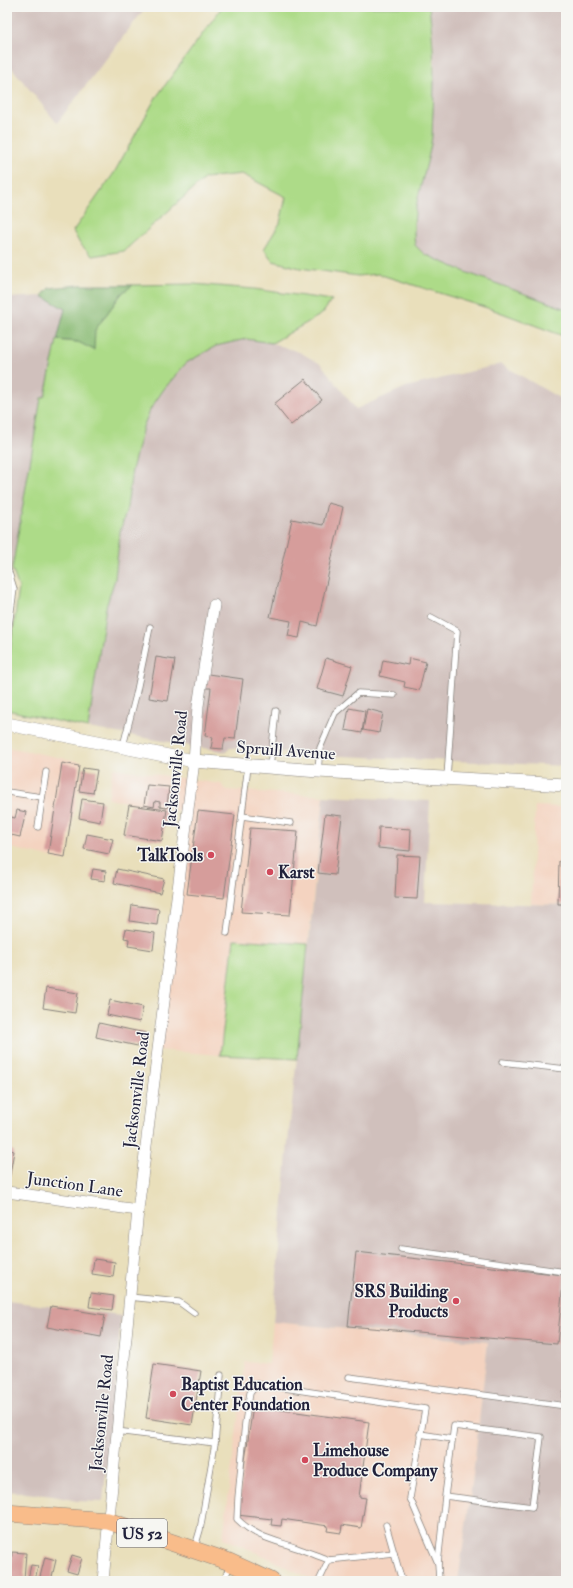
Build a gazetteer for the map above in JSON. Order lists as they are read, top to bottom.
{
  "streets": {
    "main road": ["US 52"],
    "street": ["Spruill Avenue", "Jacksonville Road", "Junction Lane"]
  },
  "crossings": [
    ["Spruill Avenue", "Jacksonville Road"],
    ["Jacksonville Road", "Junction Lane"],
    ["Jacksonville Road", "US 52"]
  ],
  "places": [
    "TalkTools",
    "Karst",
    "SRS Building Products",
    "Baptist Education Center Foundation",
    "Limehouse Produce Company"
  ]
}
